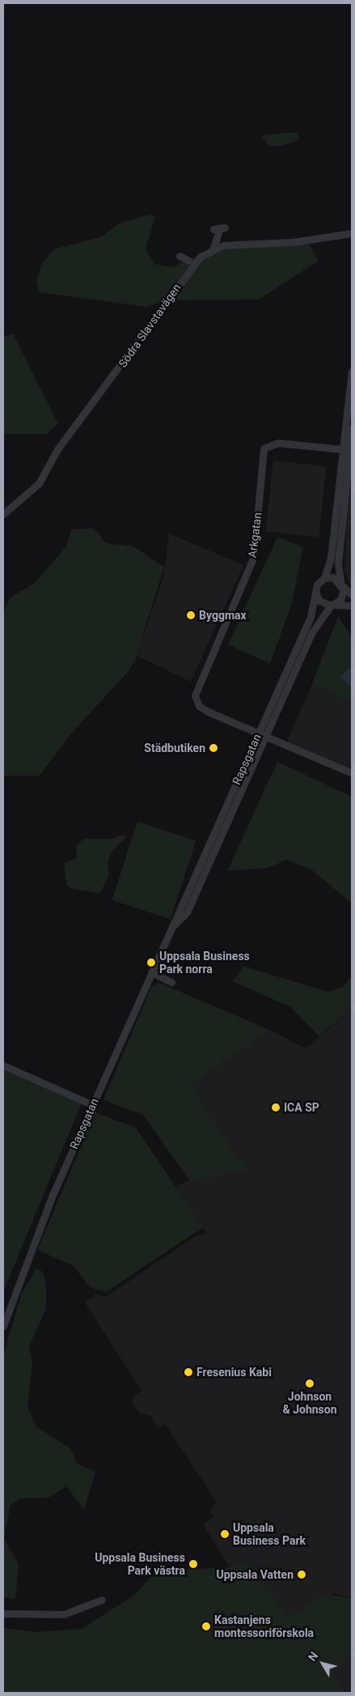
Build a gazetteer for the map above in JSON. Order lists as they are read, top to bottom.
{
  "streets": {
    "street": ["Södra Slavstavägen", "Arkgatan", "Rapsgatan"]
  },
  "crossings": [
    ["Arkgatan", "Rapsgatan"]
  ],
  "places": [
    "Byggmax",
    "Städbutiken",
    "Uppsala Business Park norra",
    "ICA SP",
    "Fresenius Kabi",
    "Johnson & Johnson",
    "Uppsala Business Park",
    "Uppsala Business Park västra",
    "Uppsala Vatten",
    "Kastanjens montessoriförskola"
  ],
  "north": "top left"
}
